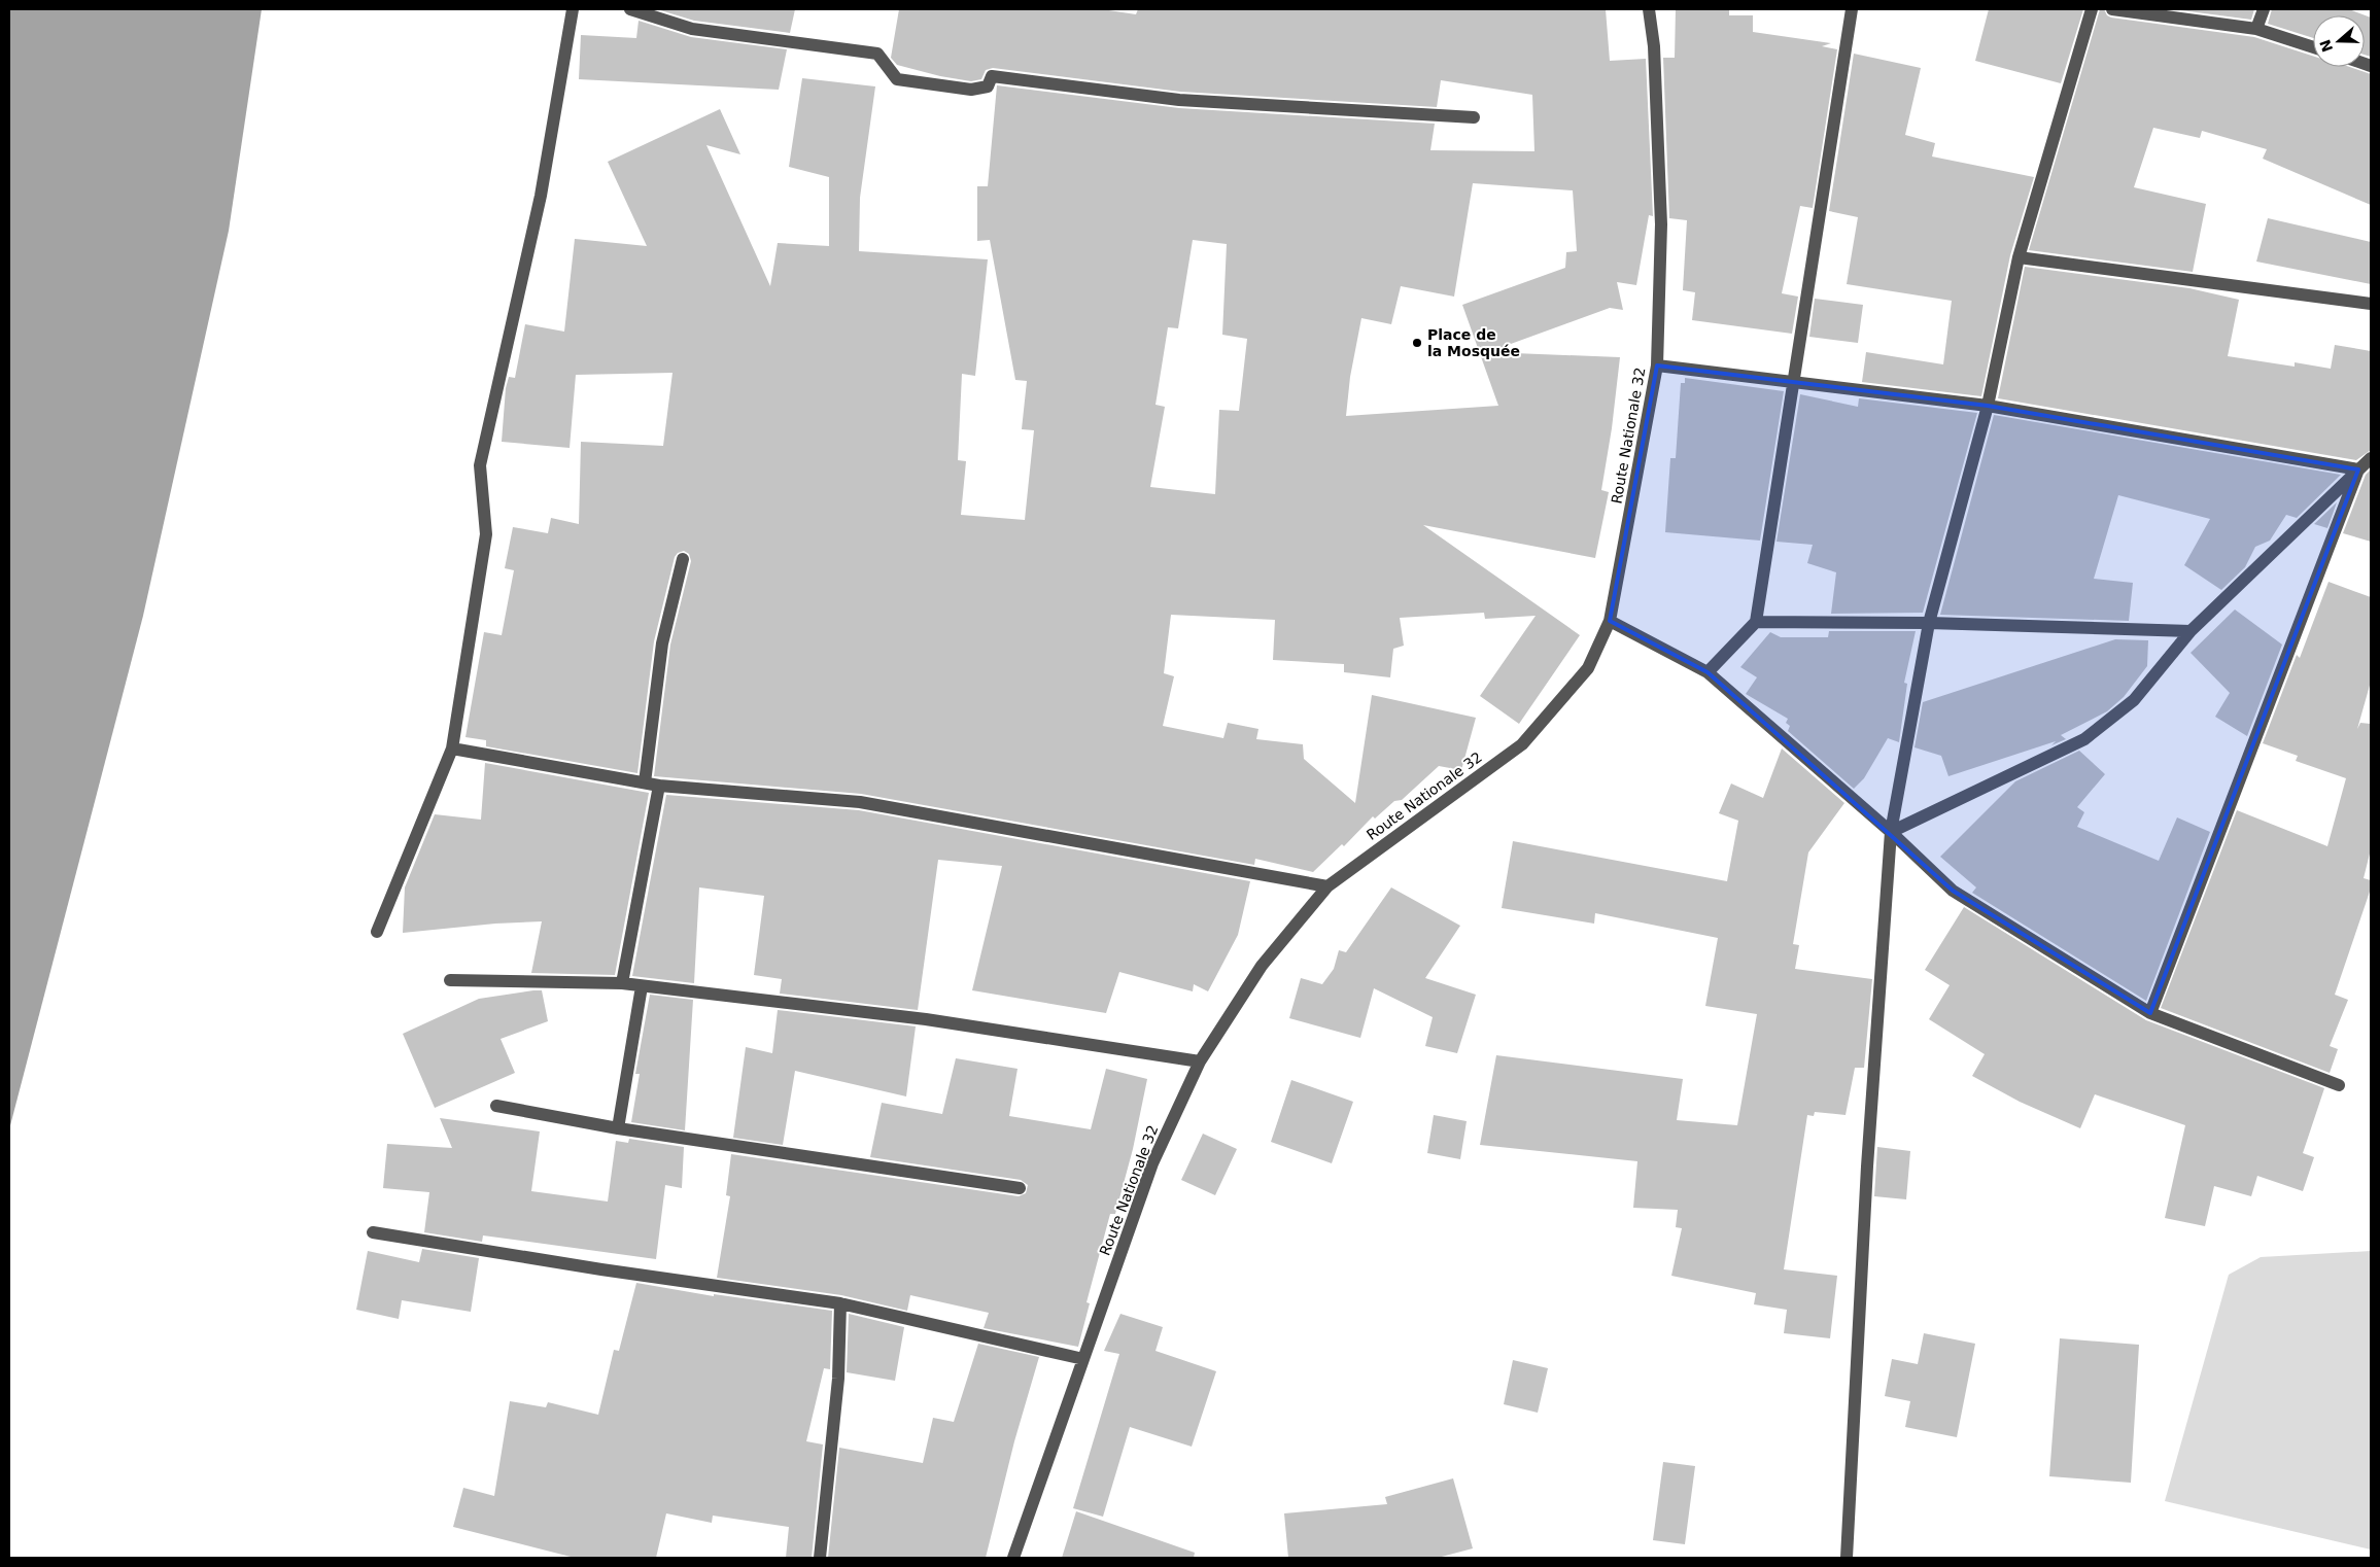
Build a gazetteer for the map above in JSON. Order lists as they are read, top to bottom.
{
  "streets": {
    "street": ["Route Nationale 32"]
  },
  "places": ["Place de la Mosquée"],
  "north": "left"
}
